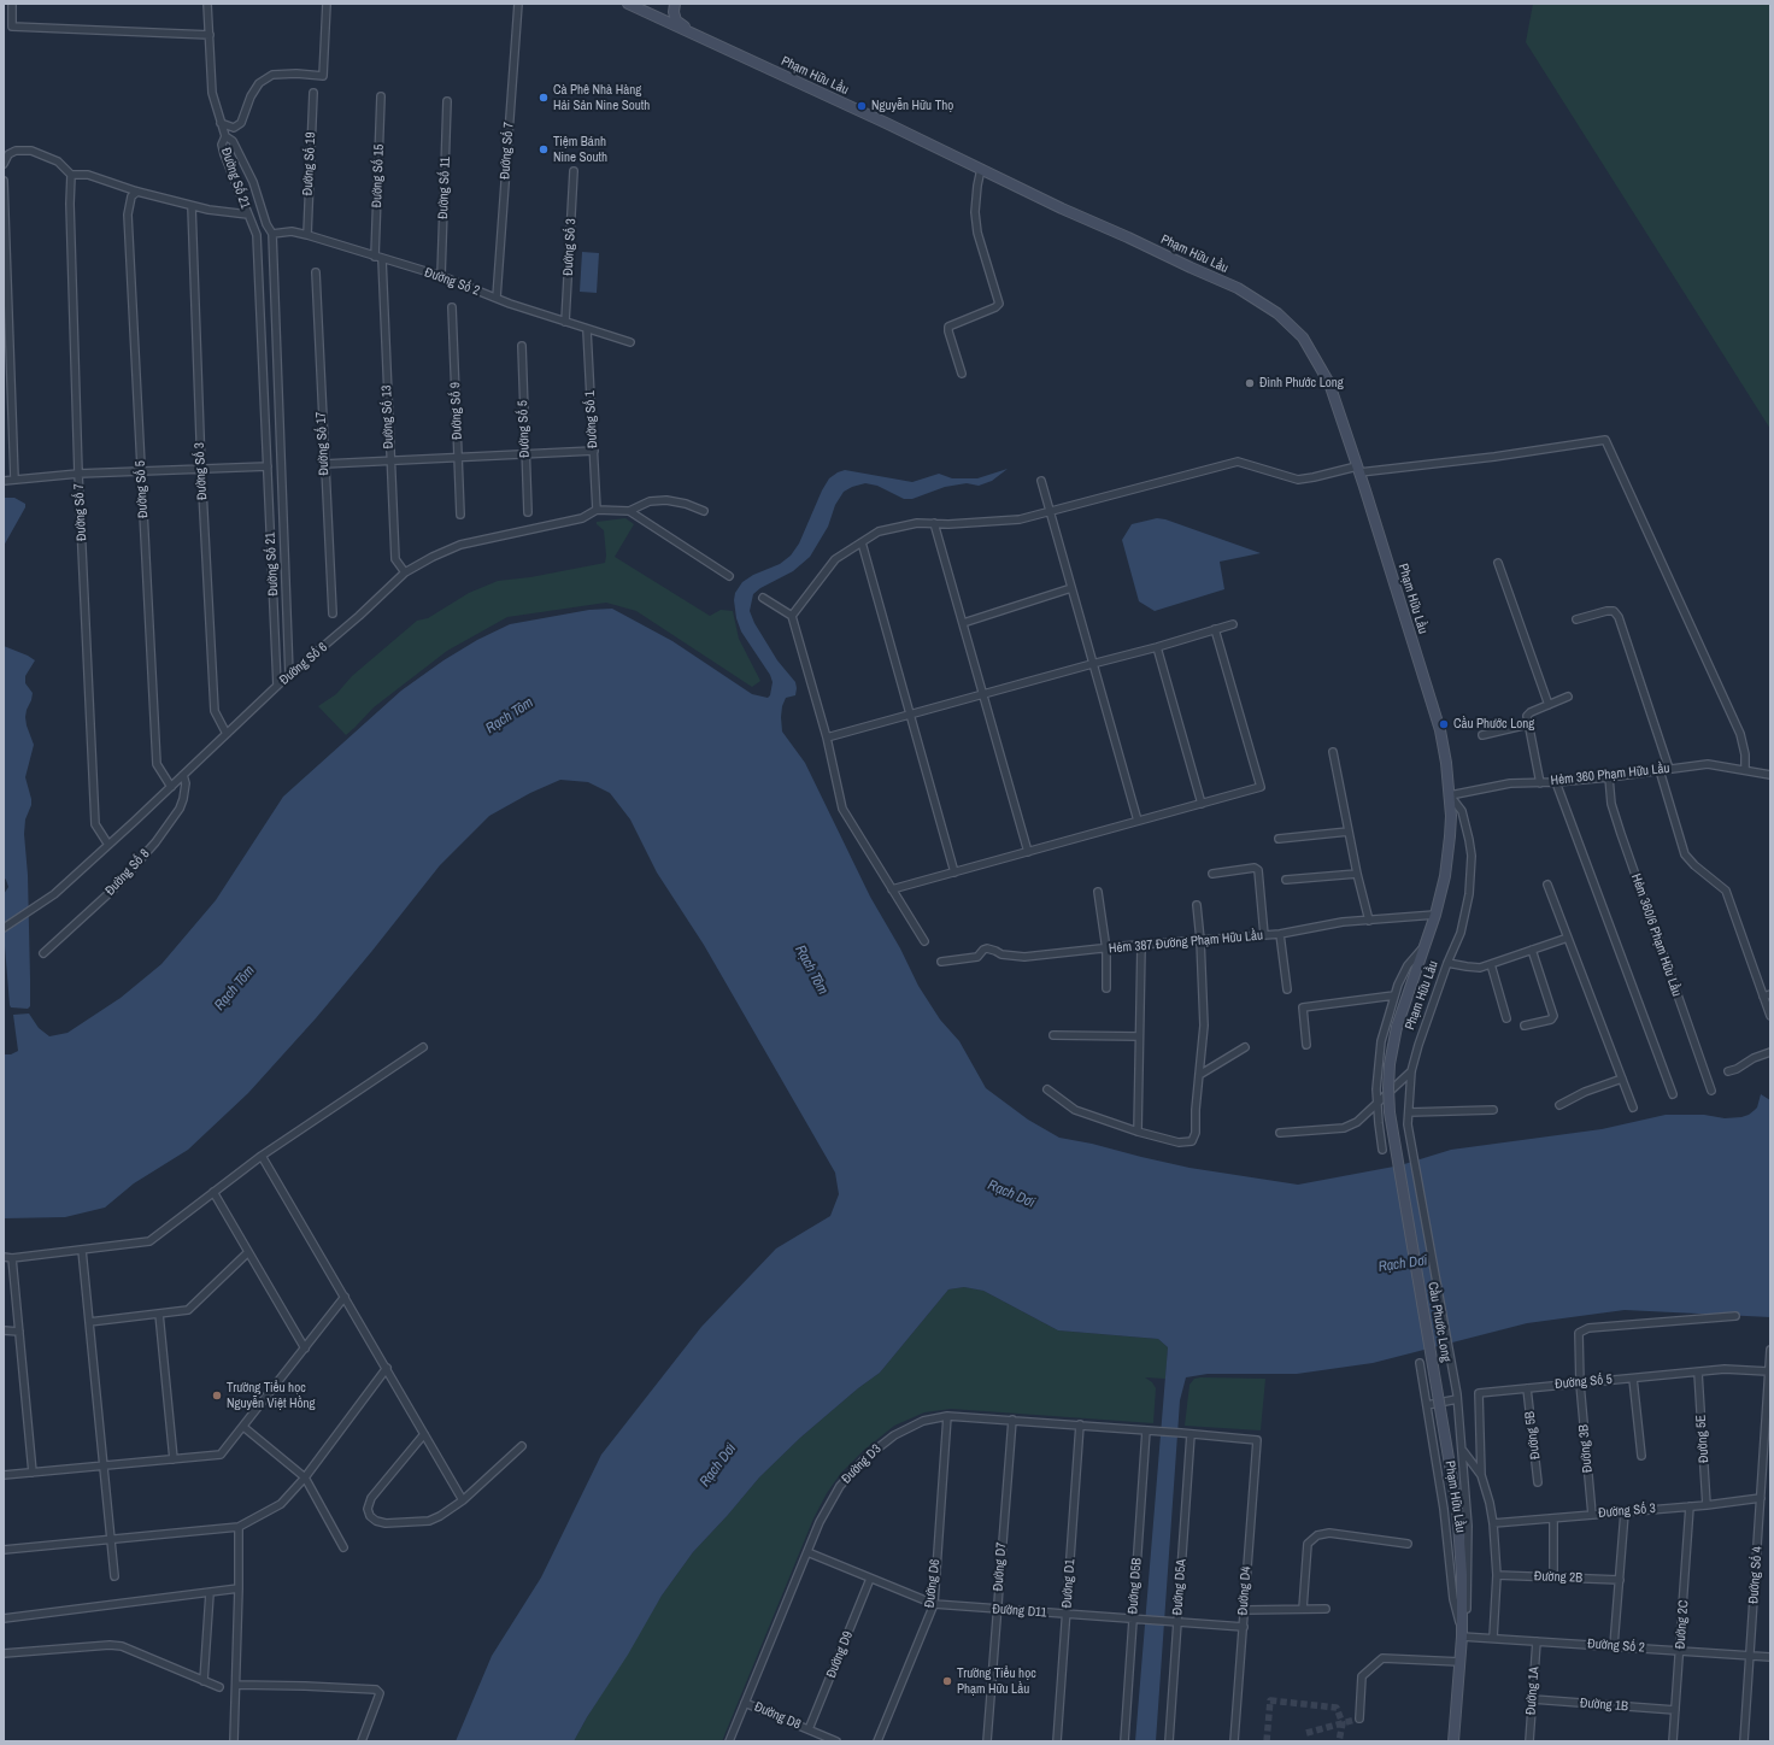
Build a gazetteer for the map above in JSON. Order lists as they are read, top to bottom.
{
  "streets": {
    "main road": ["Phạm Hữu Lầu", "Cầu Phước Long"],
    "street": [
      "Đường Số 7",
      "Đường Số 19",
      "Đường Số 15",
      "Đường Số 21",
      "Đường Số 11",
      "Đường Số 3",
      "Đường Số 2",
      "Đường Số 9",
      "Đường Số 13",
      "Đường Số 1",
      "Đường Số 5",
      "Đường Số 17",
      "Đường Số 6",
      "Hẻm 360 Phạm Hữu Lầu",
      "Đường Số 8",
      "Hẻm 360/6 Phạm Hữu Lầu",
      "Hẻm 387 Đường Phạm Hữu Lầu",
      "Đường 5B",
      "Đường 5E",
      "Đường 3B",
      "Đường D3",
      "Đường D7",
      "Đường Số 4",
      "Đường 2B",
      "Đường D6",
      "Đường D1",
      "Đường D5B",
      "Đường D5A",
      "Đường D4",
      "Đường D11",
      "Đường 2C",
      "Đường D9",
      "Đường 1A",
      "Đường 1B",
      "Đường D8"
    ]
  },
  "crossings": [
    ["Phạm Hữu Lầu", "Đường Số 2"],
    ["Phạm Hữu Lầu", "Hẻm 360 Phạm Hữu Lầu"],
    ["Phạm Hữu Lầu", "Hẻm 387 Đường Phạm Hữu Lầu"],
    ["Phạm Hữu Lầu", "Cầu Phước Long"],
    ["Đường Số 7", "Đường Số 2"],
    ["Đường Số 7", "Đường Số 6"],
    ["Đường Số 19", "Đường Số 2"],
    ["Đường Số 15", "Đường Số 2"],
    ["Đường Số 15", "Đường Số 13"],
    ["Đường Số 21", "Đường Số 2"],
    ["Đường Số 21", "Đường Số 6"],
    ["Đường Số 11", "Đường Số 2"],
    ["Đường Số 3", "Đường Số 2"],
    ["Đường Số 3", "Đường Số 6"],
    ["Đường Số 3", "Đường 5E"],
    ["Đường Số 3", "Đường 3B"],
    ["Đường Số 3", "Đường Số 4"],
    ["Đường Số 3", "Đường 2C"],
    ["Đường Số 2", "Đường Số 13"],
    ["Đường Số 2", "Đường Số 1"],
    ["Đường Số 2", "Đường Số 4"],
    ["Đường Số 2", "Đường 2C"],
    ["Đường Số 2", "Đường 1A"],
    ["Đường Số 13", "Đường Số 6"],
    ["Đường Số 1", "Đường Số 6"],
    ["Đường Số 5", "Đường Số 6"],
    ["Đường Số 5", "Đường 5B"],
    ["Đường Số 5", "Đường 5E"],
    ["Đường Số 5", "Đường 3B"],
    ["Đường Số 5", "Đường Số 4"],
    ["Đường Số 6", "Đường Số 8"],
    ["Hẻm 360 Phạm Hữu Lầu", "Hẻm 360/6 Phạm Hữu Lầu"],
    ["Đường D3", "Đường D7"],
    ["Đường D3", "Đường D6"],
    ["Đường D3", "Đường D1"],
    ["Đường D3", "Đường D5B"],
    ["Đường D3", "Đường D5A"],
    ["Đường D3", "Đường D4"],
    ["Đường D3", "Đường D11"],
    ["Đường D3", "Đường D8"],
    ["Đường D7", "Đường D11"],
    ["Đường D6", "Đường D11"],
    ["Đường D1", "Đường D11"],
    ["Đường D5B", "Đường D11"],
    ["Đường D5A", "Đường D4"],
    ["Đường D5A", "Đường D11"],
    ["Đường D4", "Đường D11"],
    ["Đường D11", "Đường D9"],
    ["Đường 2C", "Đường 1B"],
    ["Đường D9", "Đường D8"],
    ["Đường 1A", "Đường 1B"]
  ],
  "water": ["Rạch Tôm", "Rạch Dơi"],
  "places": [
    "Cà Phê Nhà Hàng Hải Sản Nine South",
    "Nguyễn Hữu Thọ",
    "Tiệm Bánh Nine South",
    "Đình Phước Long",
    "Cầu Phước Long",
    "Trường Tiểu học Nguyễn Việt Hồng",
    "Trường Tiểu học Phạm Hữu Lầu"
  ]
}
